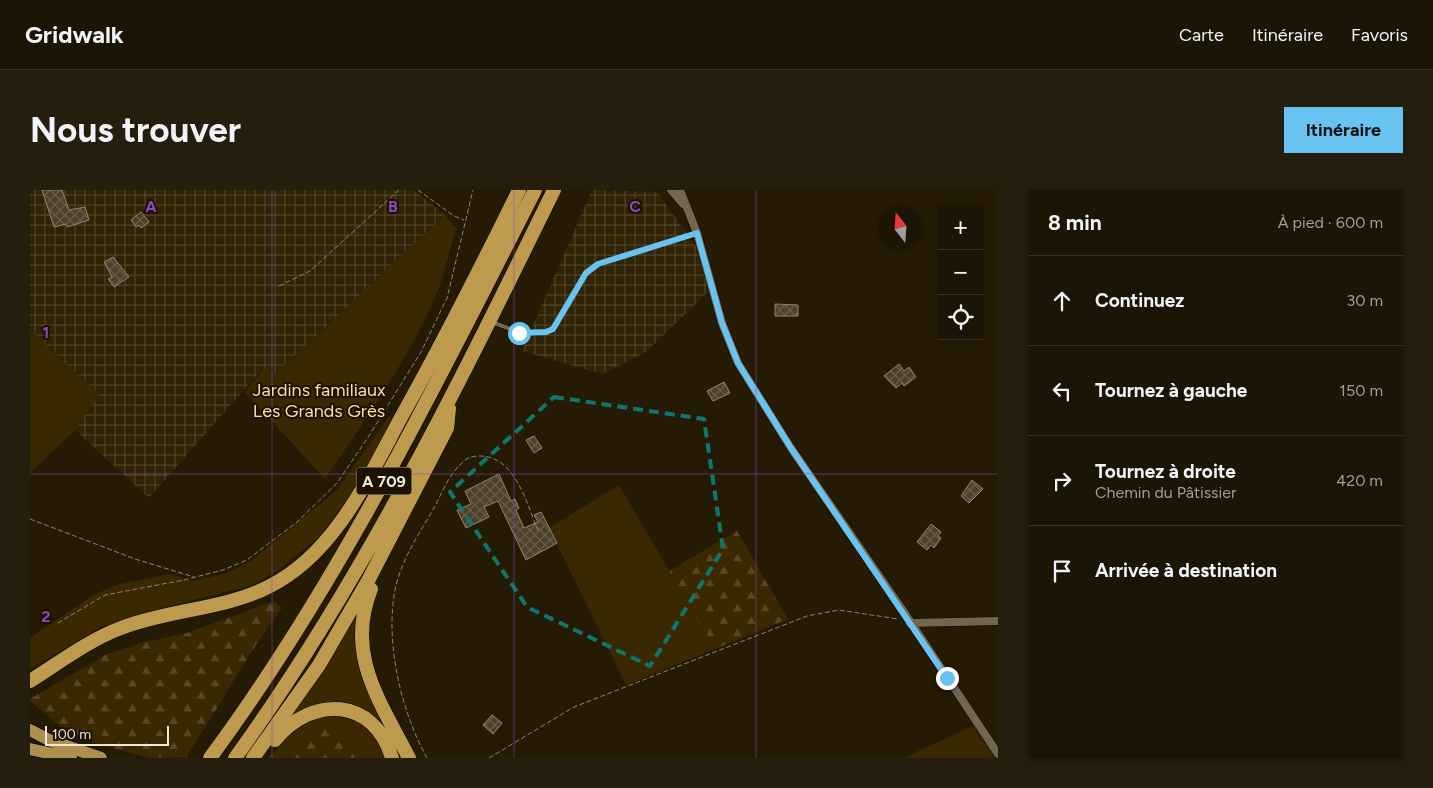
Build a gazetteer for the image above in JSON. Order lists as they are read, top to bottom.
{
  "streets": {
    "highway": ["A 709"]
  },
  "parks": ["Jardins familiaux Les Grands Grès"],
  "scale_bar": "100 m",
  "north": "top",
  "page": {
    "header": "Gridwalk",
    "nav": ["Carte", "Itinéraire", "Favoris"],
    "buttons": "Itinéraire",
    "title": "Nous trouver",
    "heading": ["8 min", "À pied · 600 m"],
    "map_buttons": ["+", "−"],
    "list": [
      ["Continuez", "30 m"],
      ["Tournez à gauche", "150 m"],
      ["Tournez à droite", "Chemin du Pâtissier", "420 m"],
      "Arrivée à destination"
    ],
    "scale": "100 m"
  },
  "grid": {
    "columns": ["A", "B", "C"],
    "rows": ["1", "2"]
  }
}
